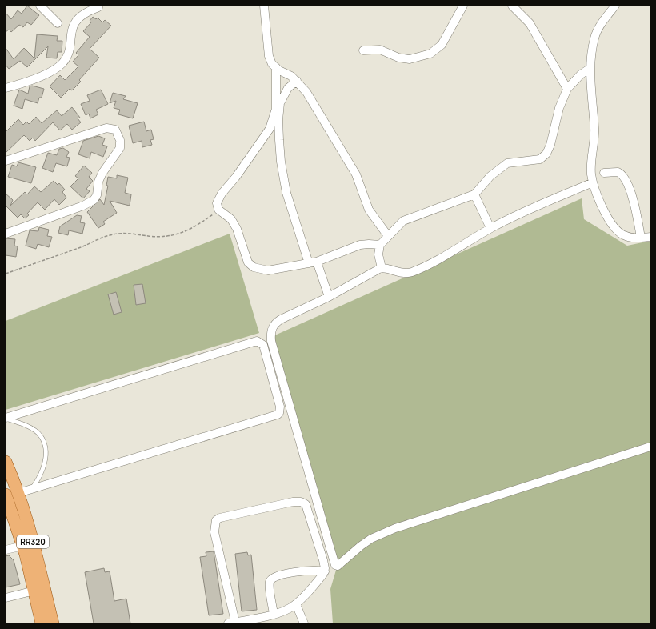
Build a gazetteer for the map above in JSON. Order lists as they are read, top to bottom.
{
  "streets": {
    "main road": ["RR320"]
  }
}
